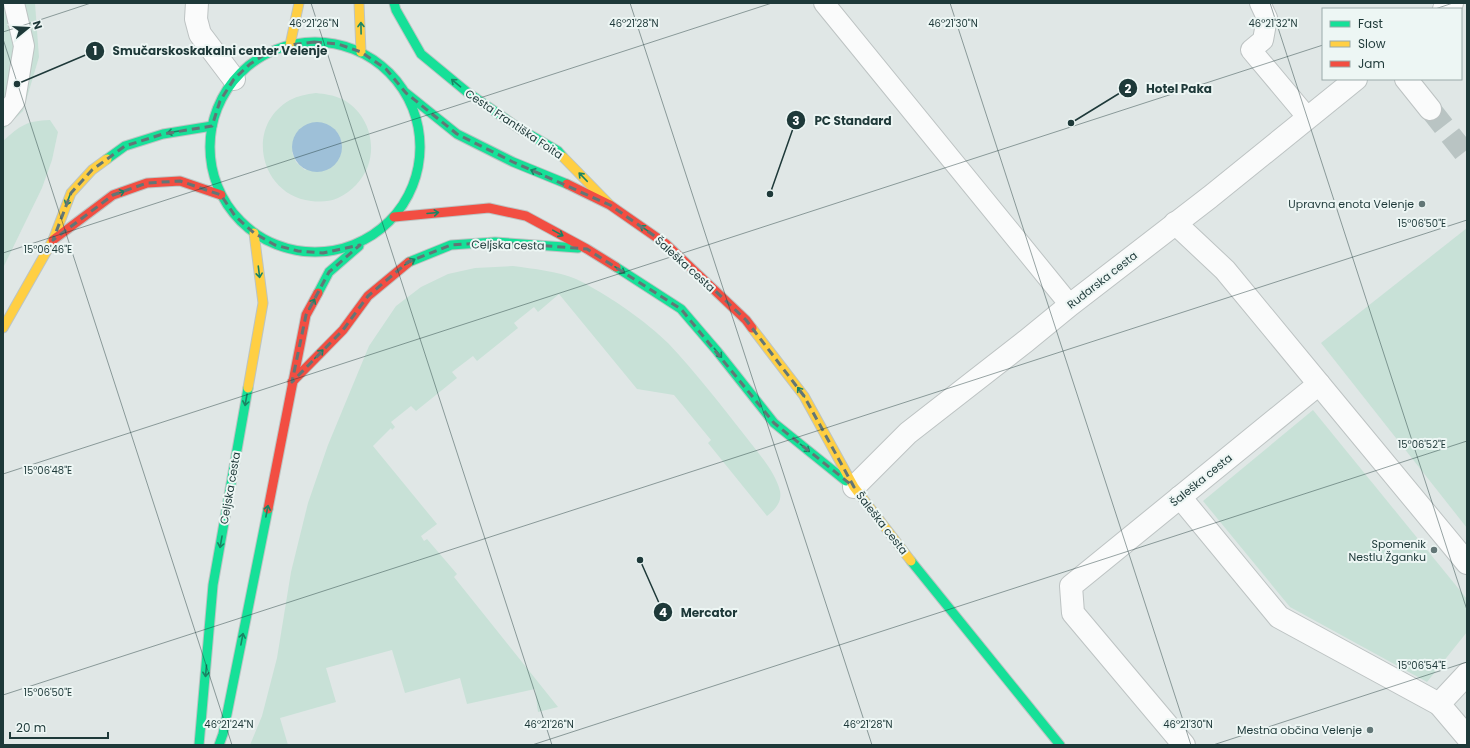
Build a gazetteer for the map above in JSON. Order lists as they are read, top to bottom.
{
  "streets": {
    "main road": ["Cesta Františka Foita", "Celjska cesta", "Šaleška cesta"],
    "street": ["Rudarska cesta"]
  },
  "crossings": [
    ["Cesta Františka Foita", "Šaleška cesta"],
    ["Celjska cesta", "Šaleška cesta"],
    ["Šaleška cesta", "Rudarska cesta"]
  ],
  "one_way": ["Cesta Františka Foita"],
  "places": [
    "Smučarskoskakalni center Velenje",
    "Hotel Paka",
    "PC Standard",
    "Upravna enota Velenje",
    "Spomenik Nestlu Žganku",
    "Mercator",
    "Mestna občina Velenje"
  ],
  "legend": ["Fast", "Slow", "Jam"],
  "scale_bar": "20 m",
  "north": "right",
  "coordinates": [
    "46°21'26\"N",
    "46°21'28\"N",
    "46°21'30\"N",
    "46°21'32\"N",
    "15°06'50\"E",
    "15°06'46\"E",
    "15°06'52\"E",
    "15°06'48\"E",
    "15°06'54\"E",
    "46°21'24\"N"
  ]
}
